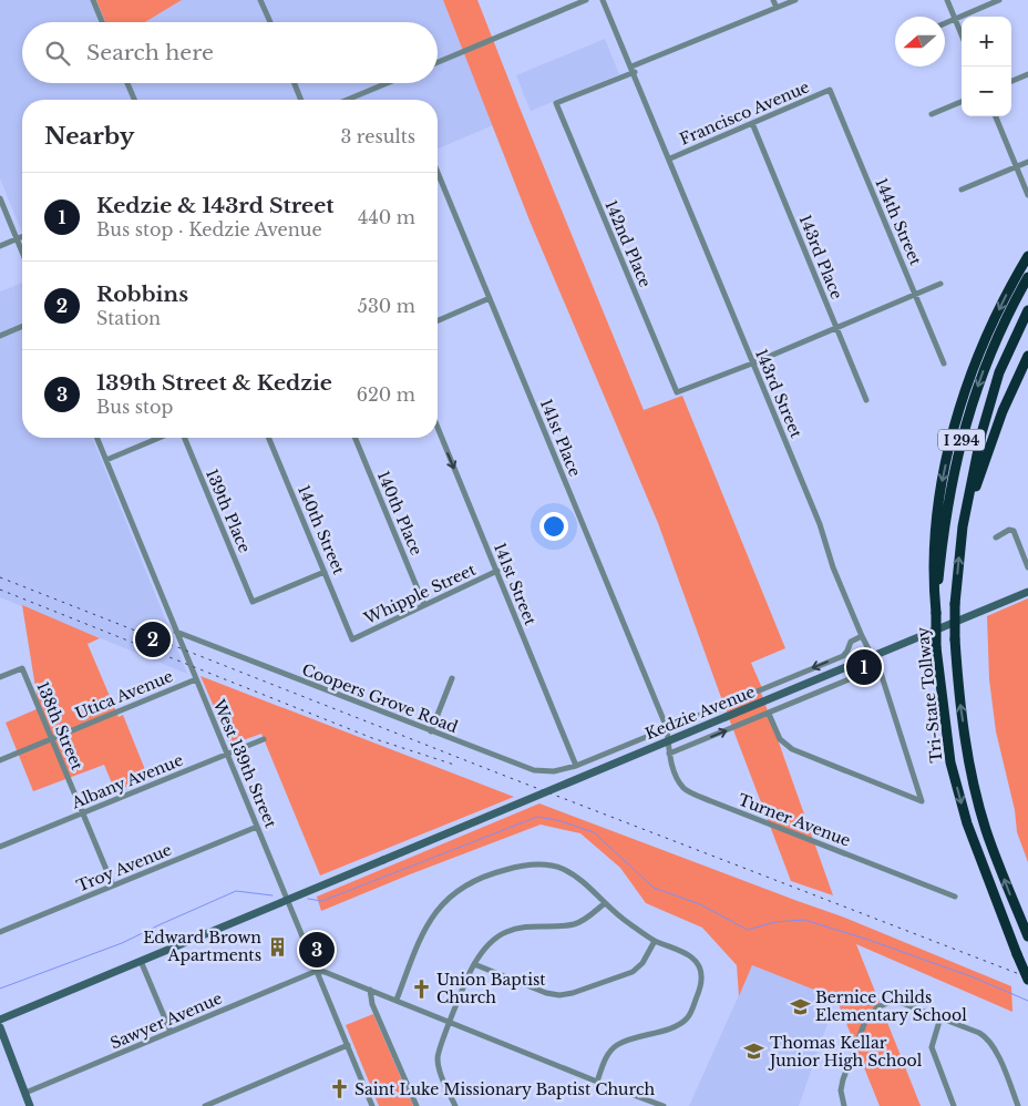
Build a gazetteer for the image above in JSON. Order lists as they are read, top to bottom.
{
  "streets": {
    "highway": ["I 294", "Tri-State Tollway"],
    "main road": ["Kedzie Avenue"],
    "street": [
      "Francisco Avenue",
      "144th Street",
      "142nd Place",
      "143rd Place",
      "143rd Street",
      "141st Place",
      "139th Place",
      "140th Place",
      "140th Street",
      "141st Street",
      "Whipple Street",
      "Utica Avenue",
      "Coopers Grove Road",
      "138th Street",
      "West 139th Street",
      "Albany Avenue",
      "Turner Avenue",
      "Troy Avenue",
      "Sawyer Avenue"
    ]
  },
  "crossings": [
    ["Francisco Avenue", "144th Street"],
    ["Francisco Avenue", "143rd Place"],
    ["Francisco Avenue", "143rd Street"],
    ["142nd Place", "143rd Street"],
    ["143rd Street", "Coopers Grove Road"],
    ["143rd Street", "Kedzie Avenue"],
    ["141st Place", "Coopers Grove Road"],
    ["141st Place", "Turner Avenue"],
    ["139th Place", "140th Street"],
    ["140th Place", "Whipple Street"],
    ["140th Street", "Whipple Street"],
    ["141st Street", "Whipple Street"],
    ["141st Street", "Coopers Grove Road"],
    ["Utica Avenue", "138th Street"],
    ["Utica Avenue", "West 139th Street"],
    ["Coopers Grove Road", "West 139th Street"],
    ["Coopers Grove Road", "Turner Avenue"],
    ["Kedzie Avenue", "West 139th Street"],
    ["138th Street", "Albany Avenue"],
    ["138th Street", "Troy Avenue"],
    ["West 139th Street", "Albany Avenue"],
    ["West 139th Street", "Troy Avenue"],
    ["West 139th Street", "Sawyer Avenue"]
  ],
  "one_way": ["141st Street"],
  "places": {
    "building": ["Edward Brown Apartments"],
    "church": ["Union Baptist Church", "Saint Luke Missionary Baptist Church"],
    "school or university": ["Bernice Childs Elementary School", "Thomas Kellar Junior High School"]
  },
  "north": "left",
  "page": {
    "map_buttons": ["+", "−"],
    "search": "Search here",
    "heading": ["Nearby", "3 results"],
    "list": [
      {
        "mark": "1",
        "name": "Kedzie & 143rd Street",
        "note": "Bus stop · Kedzie Avenue",
        "value": "440 m"
      },
      {
        "mark": "2",
        "name": "Robbins",
        "note": "Station",
        "value": "530 m"
      },
      {
        "mark": "3",
        "name": "139th Street & Kedzie",
        "note": "Bus stop",
        "value": "620 m"
      }
    ],
    "pins": ["2", "1", "3"]
  }
}
